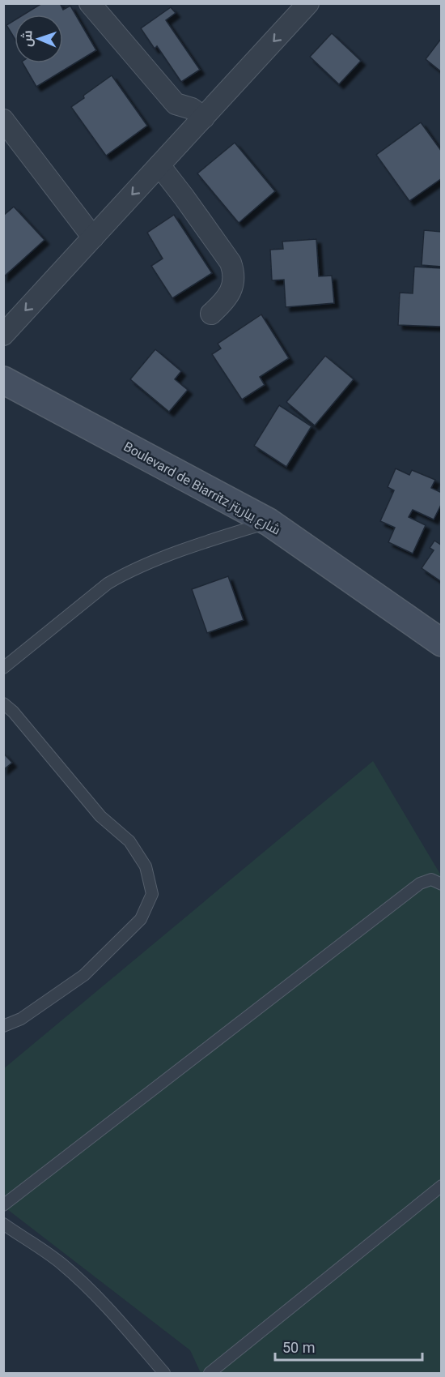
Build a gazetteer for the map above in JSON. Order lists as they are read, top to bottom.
{
  "streets": {
    "street": ["Boulevard de Biarritz شارع بياريتز"]
  },
  "scale_bar": "50 m",
  "north": "left"
}
